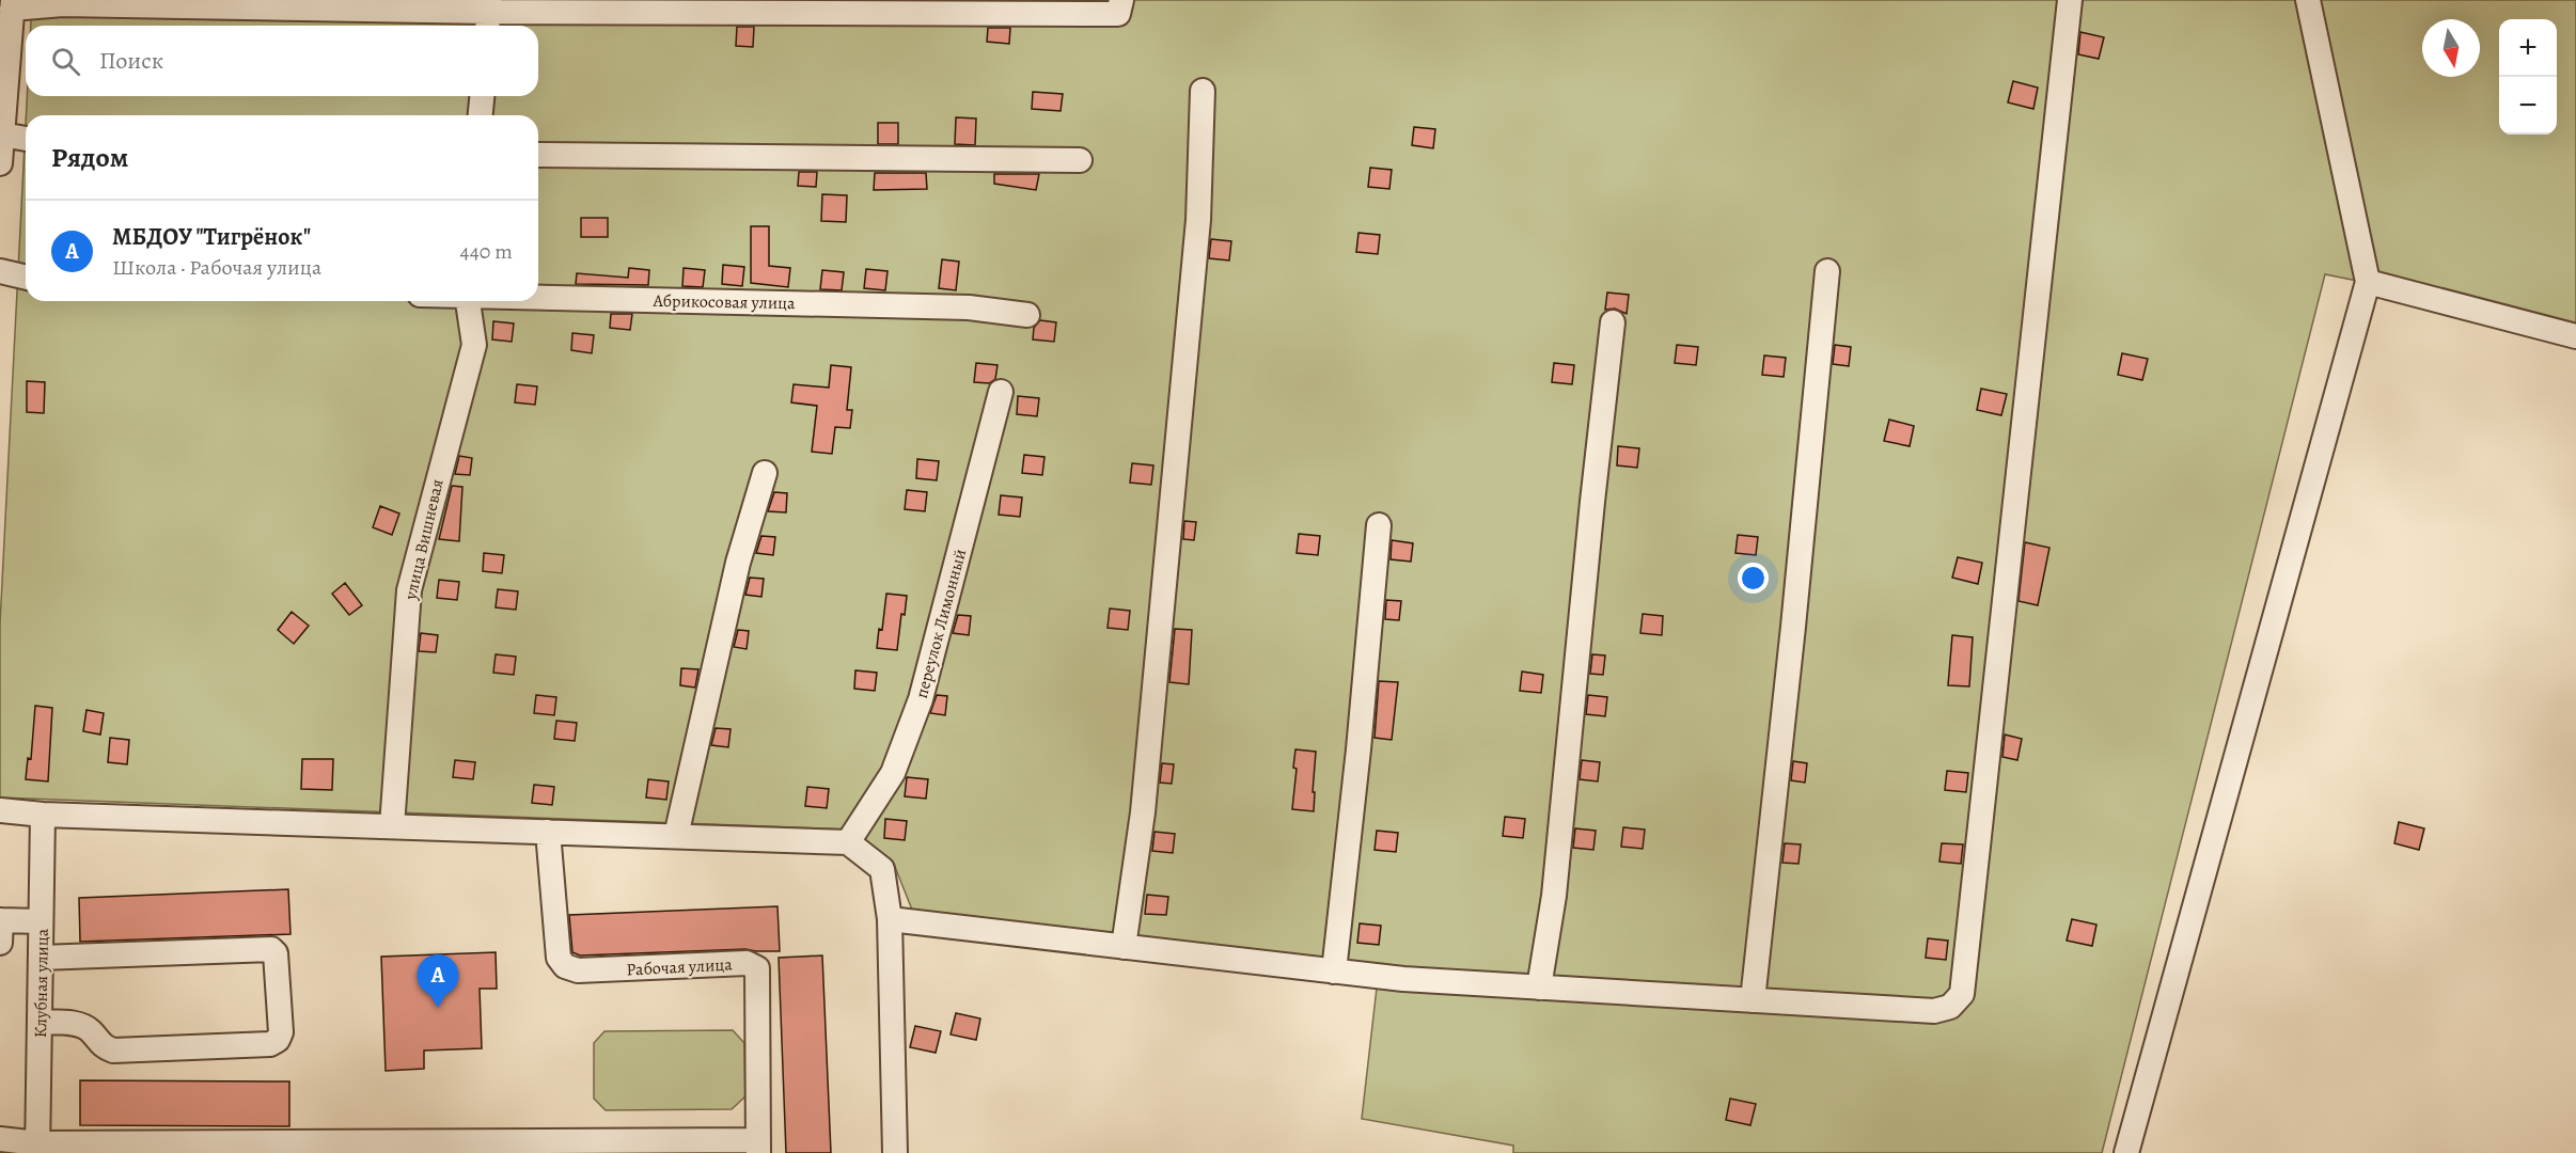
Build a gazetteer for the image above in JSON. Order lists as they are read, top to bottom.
{
  "streets": {
    "street": [
      "Абрикосовая улица",
      "улица Вишневая",
      "переулок Лимонный",
      "Рабочая улица",
      "Клубная улица"
    ]
  },
  "crossings": [
    ["Рабочая улица", "Клубная улица"]
  ],
  "north": "bottom",
  "page": {
    "map_buttons": ["+", "−"],
    "search": "Поиск",
    "heading": "Рядом",
    "list": [
      {
        "mark": "A",
        "name": "МБДОУ \"Тигрёнок\"",
        "note": "Школа · Рабочая улица",
        "value": "440 m"
      }
    ],
    "pins": "A"
  }
}
